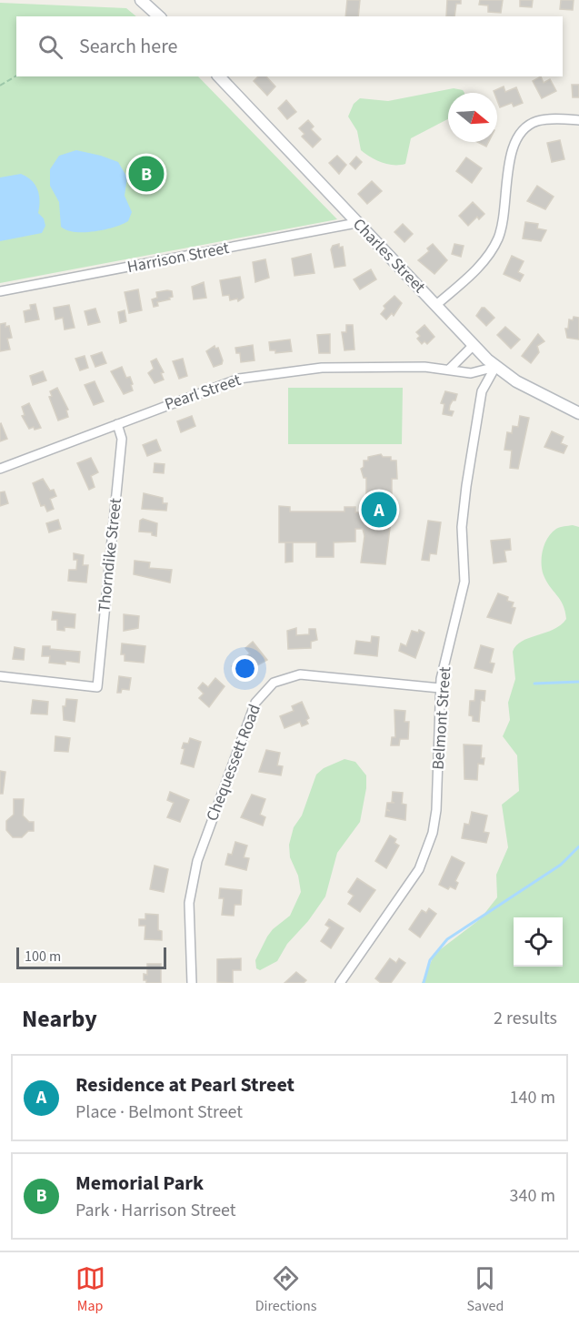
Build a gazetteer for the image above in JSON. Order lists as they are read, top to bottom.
{
  "streets": {
    "street": [
      "Charles Street",
      "Harrison Street",
      "Pearl Street",
      "Thorndike Street",
      "Belmont Street",
      "Chequessett Road"
    ]
  },
  "crossings": [
    ["Charles Street", "Harrison Street"],
    ["Charles Street", "Pearl Street"],
    ["Charles Street", "Belmont Street"],
    ["Pearl Street", "Thorndike Street"],
    ["Pearl Street", "Belmont Street"],
    ["Belmont Street", "Chequessett Road"]
  ],
  "scale_bar": "100 m",
  "north": "right",
  "page": {
    "search": "Search here",
    "pins": ["B", "A"],
    "scale": "100 m",
    "heading": ["Nearby", "2 results"],
    "list": [
      {
        "mark": "A",
        "name": "Residence at Pearl Street",
        "note": "Place · Belmont Street",
        "value": "140 m"
      },
      {
        "mark": "B",
        "name": "Memorial Park",
        "note": "Park · Harrison Street",
        "value": "340 m"
      }
    ],
    "nav": ["Map", "Directions", "Saved"]
  }
}
